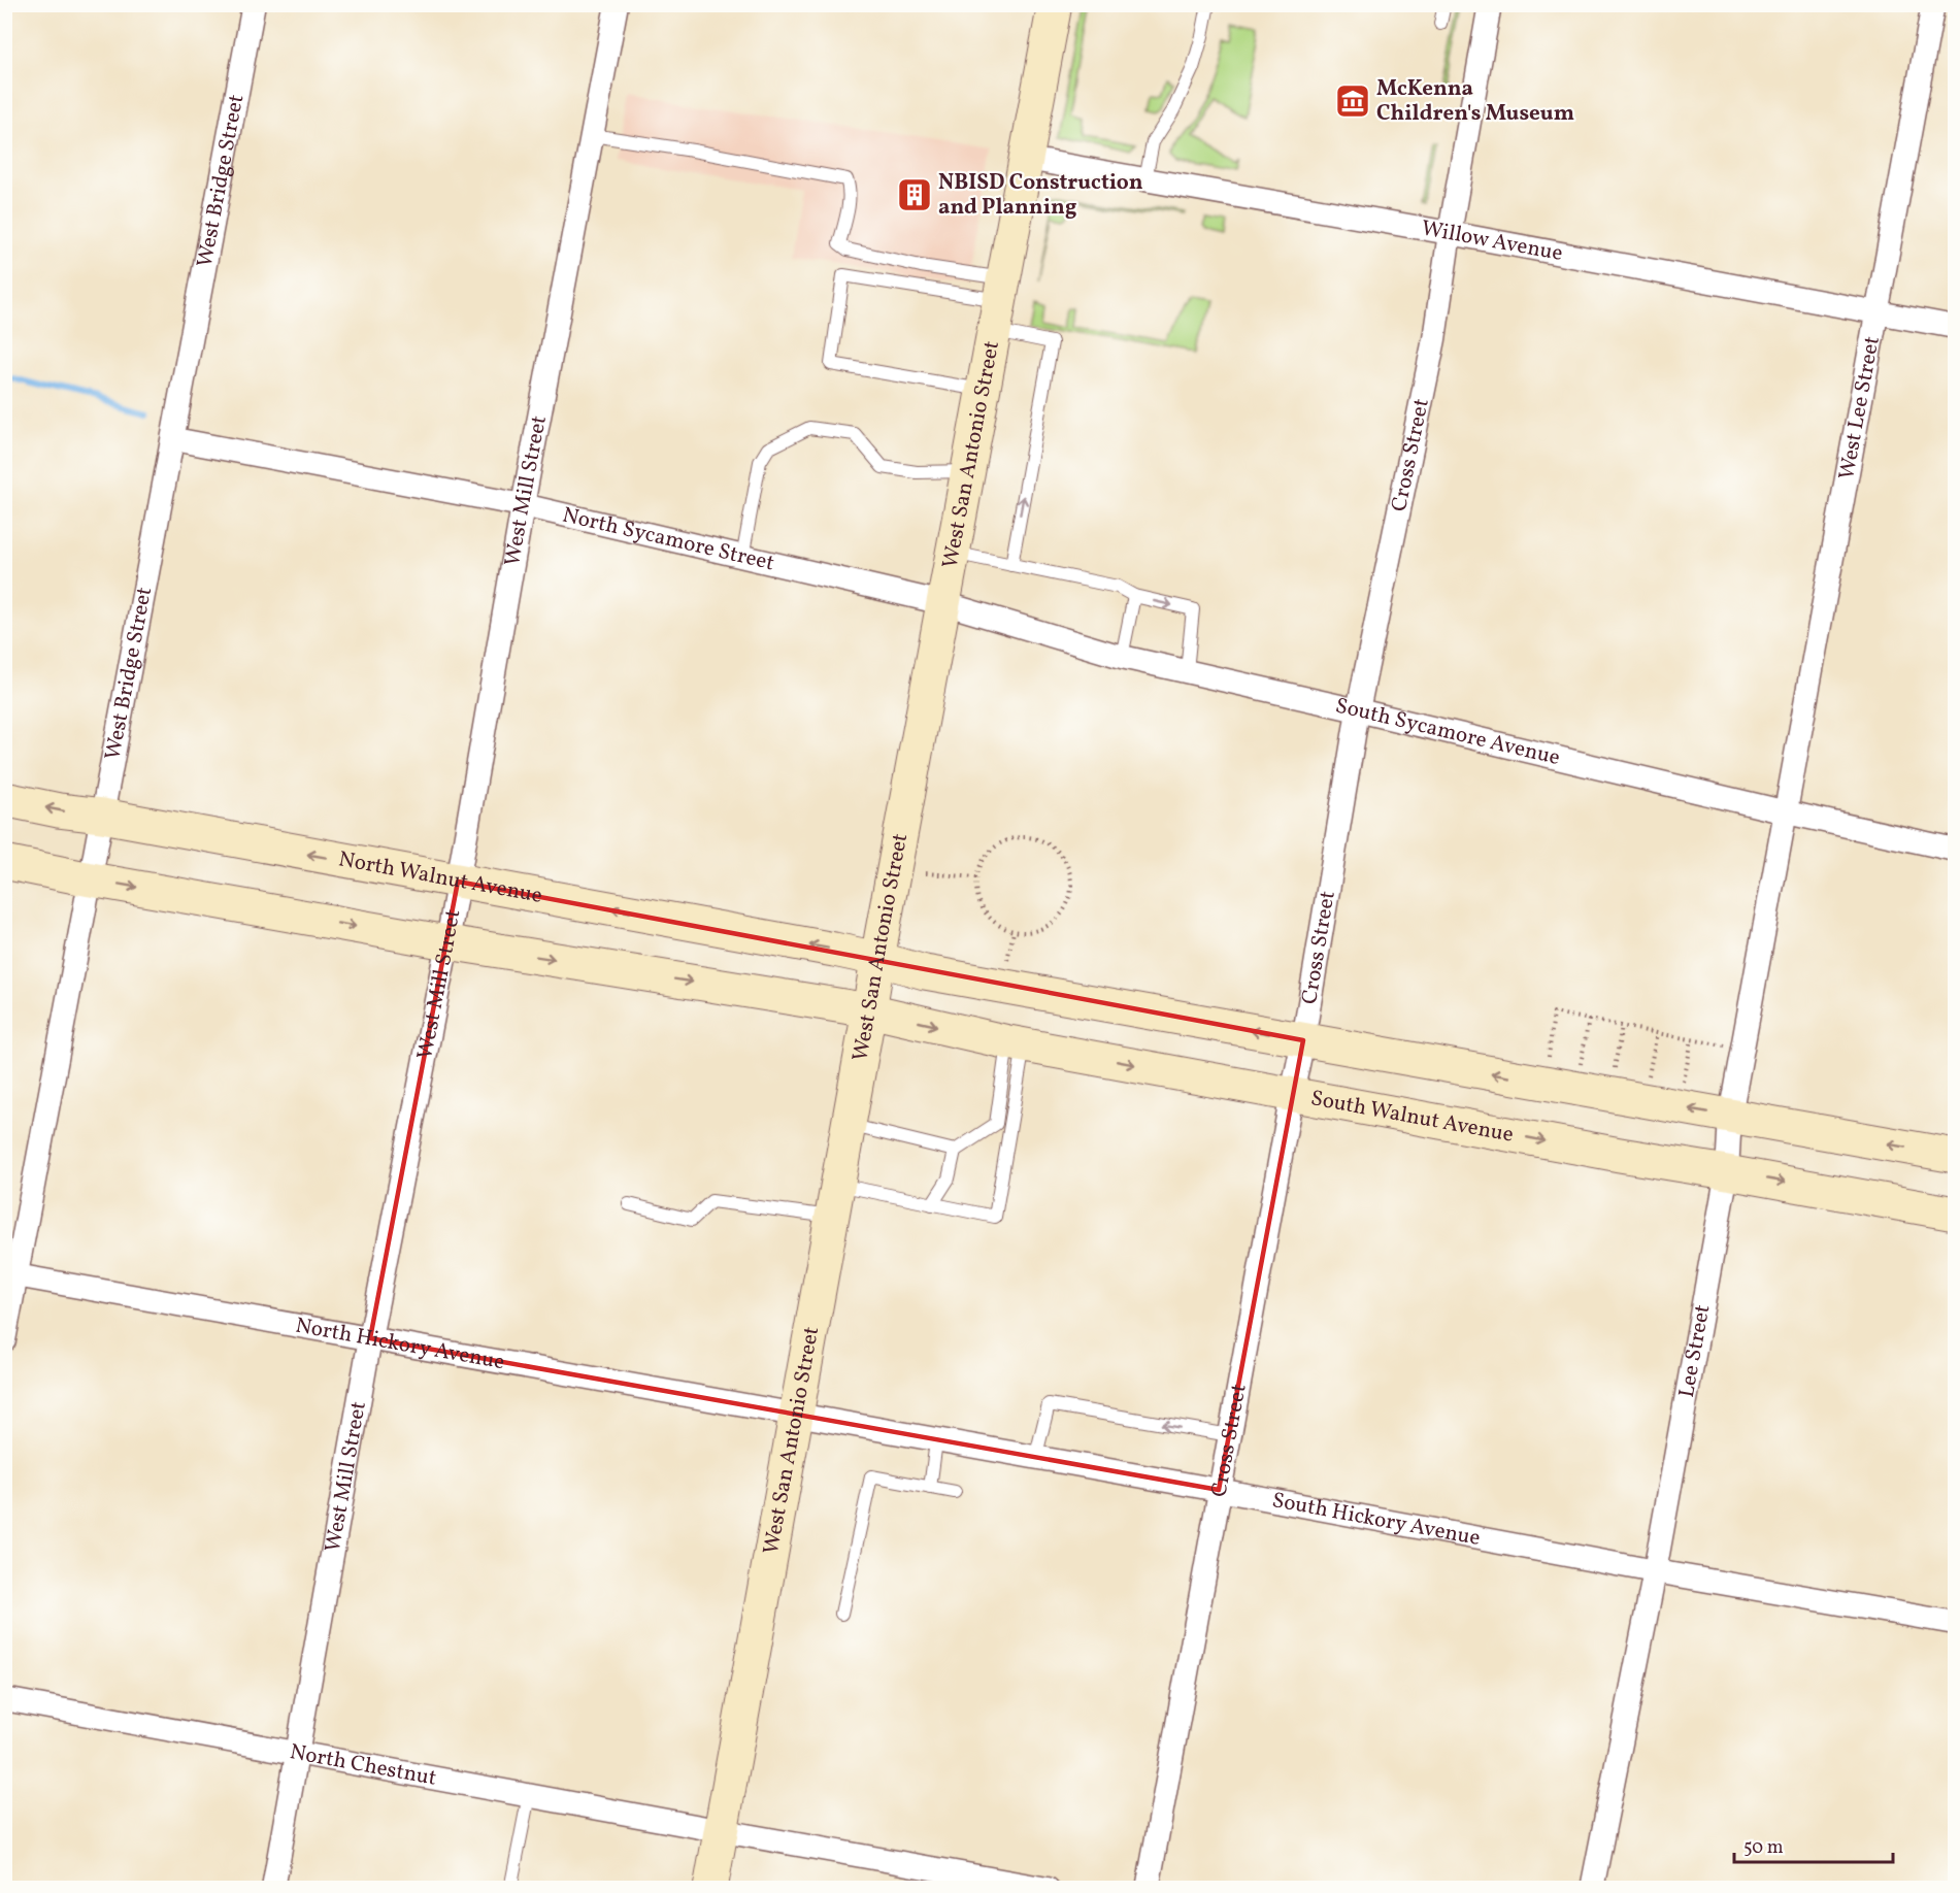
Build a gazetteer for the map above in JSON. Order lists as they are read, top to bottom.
{
  "streets": {
    "main road": ["West San Antonio Street", "North Walnut Avenue", "South Walnut Avenue"],
    "street": [
      "West Bridge Street",
      "Willow Avenue",
      "West Lee Street",
      "Cross Street",
      "West Mill Street",
      "North Sycamore Street",
      "South Sycamore Avenue",
      "North Hickory Avenue",
      "Lee Street",
      "South Hickory Avenue",
      "North Chestnut"
    ]
  },
  "crossings": [
    ["West Bridge Street", "North Sycamore Street"],
    ["West Bridge Street", "North Walnut Avenue"],
    ["West Bridge Street", "North Hickory Avenue"],
    ["Willow Avenue", "West Lee Street"],
    ["Willow Avenue", "West San Antonio Street"],
    ["Willow Avenue", "Cross Street"],
    ["West Lee Street", "South Sycamore Avenue"],
    ["West Lee Street", "Lee Street"],
    ["West San Antonio Street", "North Sycamore Street"],
    ["West San Antonio Street", "South Sycamore Avenue"],
    ["West San Antonio Street", "North Walnut Avenue"],
    ["West San Antonio Street", "South Walnut Avenue"],
    ["West San Antonio Street", "North Hickory Avenue"],
    ["West San Antonio Street", "South Hickory Avenue"],
    ["West San Antonio Street", "North Chestnut"],
    ["Cross Street", "South Sycamore Avenue"],
    ["Cross Street", "South Walnut Avenue"],
    ["Cross Street", "South Hickory Avenue"],
    ["West Mill Street", "North Sycamore Street"],
    ["West Mill Street", "North Walnut Avenue"],
    ["West Mill Street", "North Hickory Avenue"],
    ["West Mill Street", "North Chestnut"],
    ["North Sycamore Street", "South Sycamore Avenue"],
    ["South Sycamore Avenue", "Lee Street"],
    ["South Walnut Avenue", "Lee Street"],
    ["North Hickory Avenue", "South Hickory Avenue"],
    ["Lee Street", "South Hickory Avenue"]
  ],
  "places": {
    "museum": ["McKenna Children's Museum"],
    "building": ["NBISD Construction and Planning"]
  },
  "scale_bar": "50 m"
}
